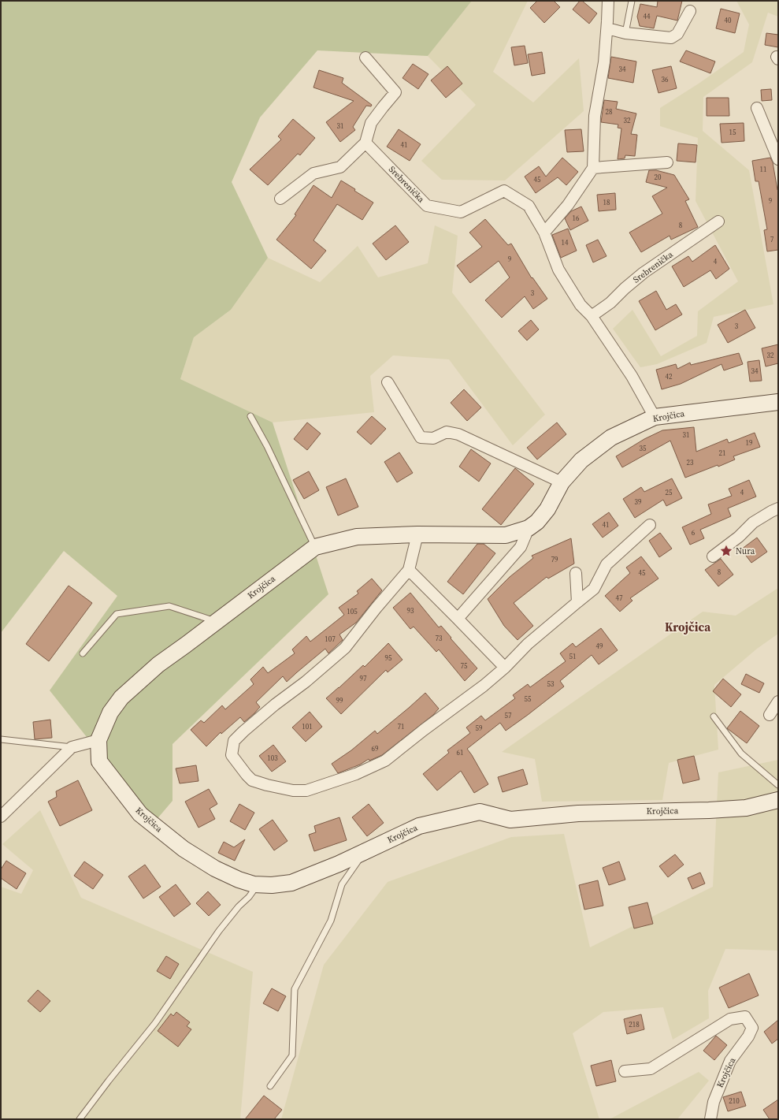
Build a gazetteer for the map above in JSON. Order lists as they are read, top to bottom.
{
  "streets": {
    "main road": ["Krojčica"],
    "street": ["Srebrenička"]
  },
  "crossings": [
    ["Srebrenička", "Krojčica"]
  ],
  "districts": ["Krojčica"],
  "places": {
    "place": ["Nura"]
  },
  "house_numbers": [
    "44",
    "40",
    "34",
    "36",
    "28",
    "32",
    "31",
    "15",
    "41",
    "11",
    "20",
    "45",
    "9",
    "18",
    "16",
    "8",
    "7",
    "14",
    "9",
    "4",
    "3",
    "3",
    "32",
    "34",
    "42",
    "31",
    "19",
    "35",
    "21",
    "23",
    "25",
    "4",
    "39",
    "41",
    "6",
    "79",
    "8",
    "45",
    "47",
    "93",
    "105",
    "73",
    "107",
    "49",
    "51",
    "95",
    "75",
    "97",
    "53",
    "55",
    "99",
    "57",
    "101",
    "71",
    "59",
    "69",
    "61",
    "103",
    "218",
    "210"
  ]
}
